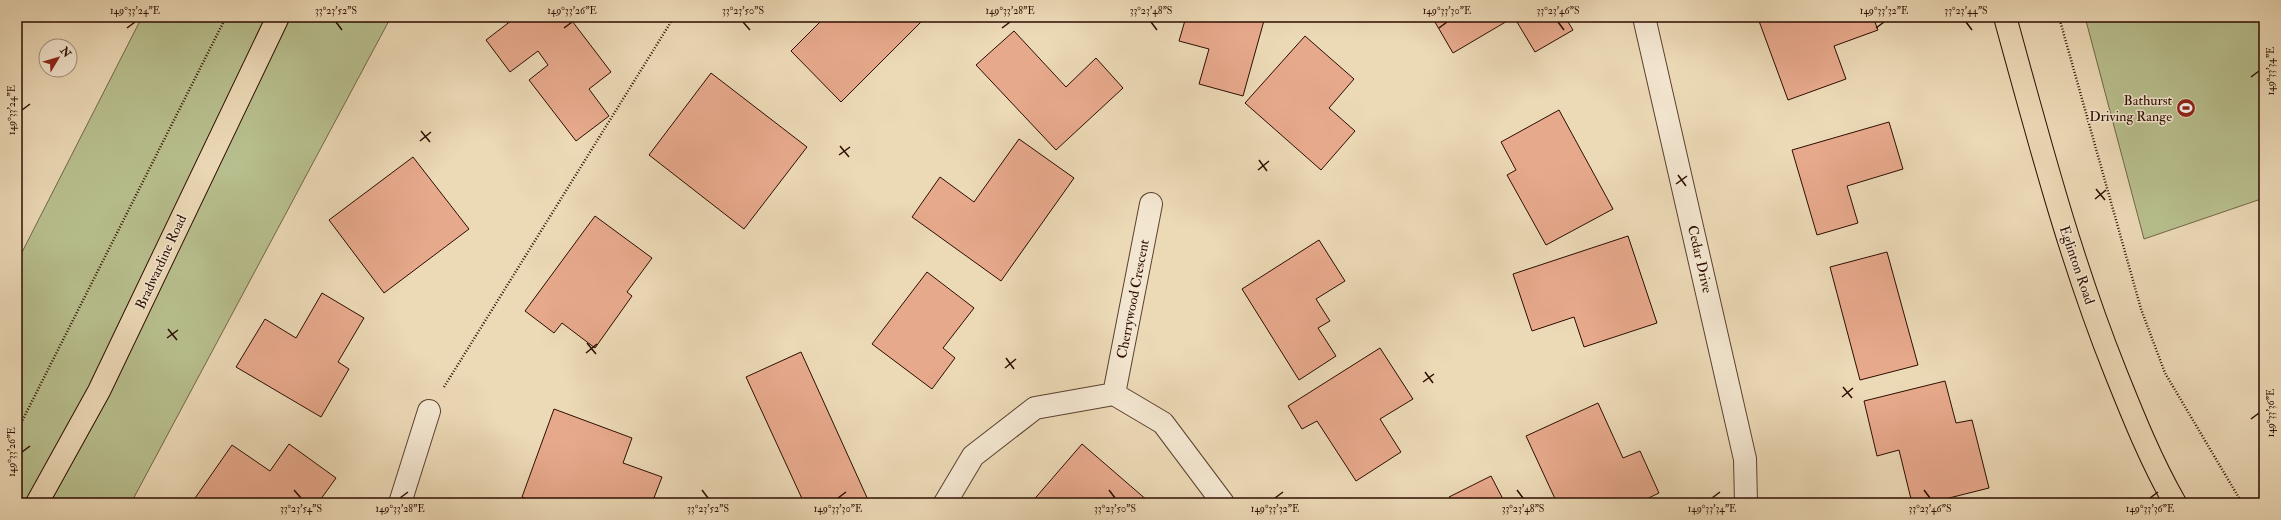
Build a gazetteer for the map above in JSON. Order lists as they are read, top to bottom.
{
  "streets": {
    "main road": ["Bradwardine Road", "Eglinton Road"],
    "street": ["Cedar Drive", "Cherrywood Crescent"]
  },
  "places": {
    "sports": ["Bathurst Driving Range"]
  },
  "north": "top right",
  "coordinates": [
    "149°33'24\"E",
    "33°23'52\"S",
    "149°33'26\"E",
    "33°23'50\"S",
    "149°33'28\"E",
    "33°23'48\"S",
    "149°33'30\"E",
    "33°23'46\"S",
    "149°33'32\"E",
    "33°23'44\"S",
    "149°33'34\"E",
    "149°33'36\"E",
    "33°23'54\"S"
  ]
}
